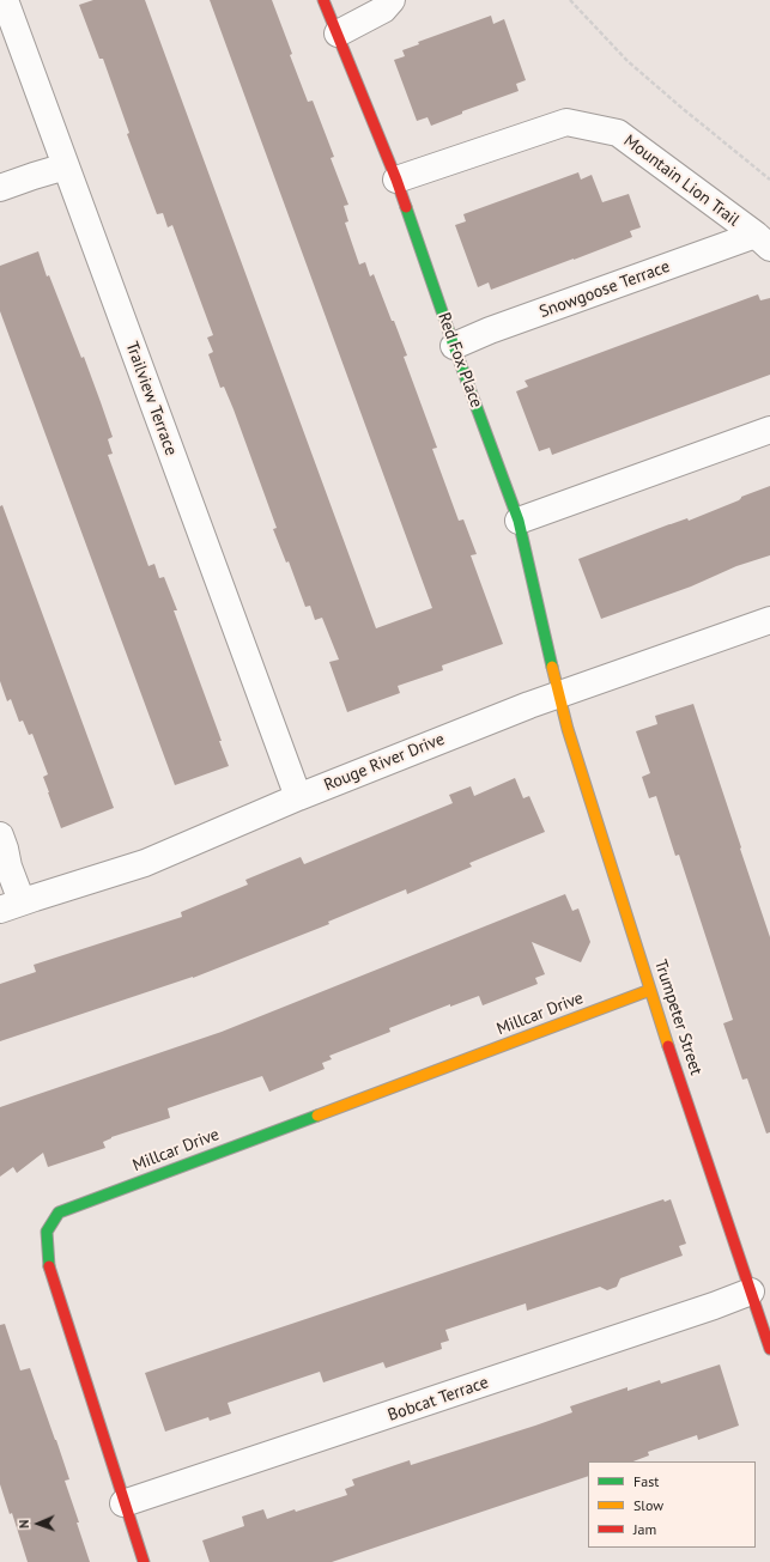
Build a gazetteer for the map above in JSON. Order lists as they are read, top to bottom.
{
  "streets": {
    "street": [
      "Mountain Lion Trail",
      "Snowgoose Terrace",
      "Red Fox Place",
      "Trailview Terrace",
      "Rouge River Drive",
      "Millcar Drive",
      "Trumpeter Street",
      "Bobcat Terrace"
    ]
  },
  "crossings": [
    ["Mountain Lion Trail", "Snowgoose Terrace"],
    ["Mountain Lion Trail", "Red Fox Place"],
    ["Snowgoose Terrace", "Red Fox Place"],
    ["Red Fox Place", "Rouge River Drive"],
    ["Red Fox Place", "Trumpeter Street"],
    ["Trailview Terrace", "Rouge River Drive"],
    ["Rouge River Drive", "Trumpeter Street"],
    ["Millcar Drive", "Trumpeter Street"],
    ["Millcar Drive", "Bobcat Terrace"],
    ["Trumpeter Street", "Bobcat Terrace"]
  ],
  "legend": ["Fast", "Slow", "Jam"],
  "north": "left"
}
